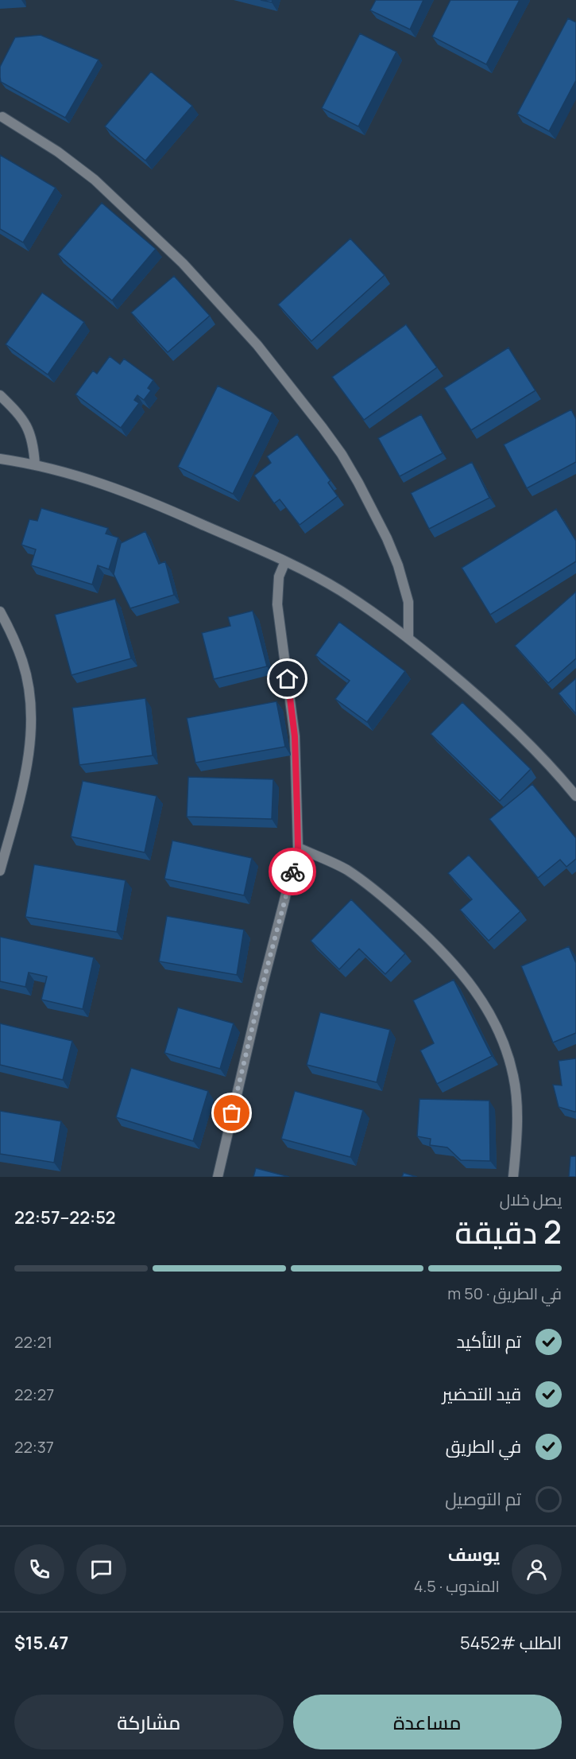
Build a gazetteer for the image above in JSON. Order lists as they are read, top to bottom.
{
  "page": {
    "heading": ["2 دقيقة", "يصل خلال", "22:52–22:57"],
    "panel": [
      "يوسف",
      "المندوب · 4.5",
      "الطلب #5452",
      "$15.47"
    ],
    "bar": "في الطريق · 50 m",
    "list": [
      ["تم التأكيد", "22:21"],
      ["قيد التحضير", "22:27"],
      ["في الطريق", "22:37"],
      "تم التوصيل"
    ],
    "buttons": ["مساعدة", "مشاركة"]
  }
}
